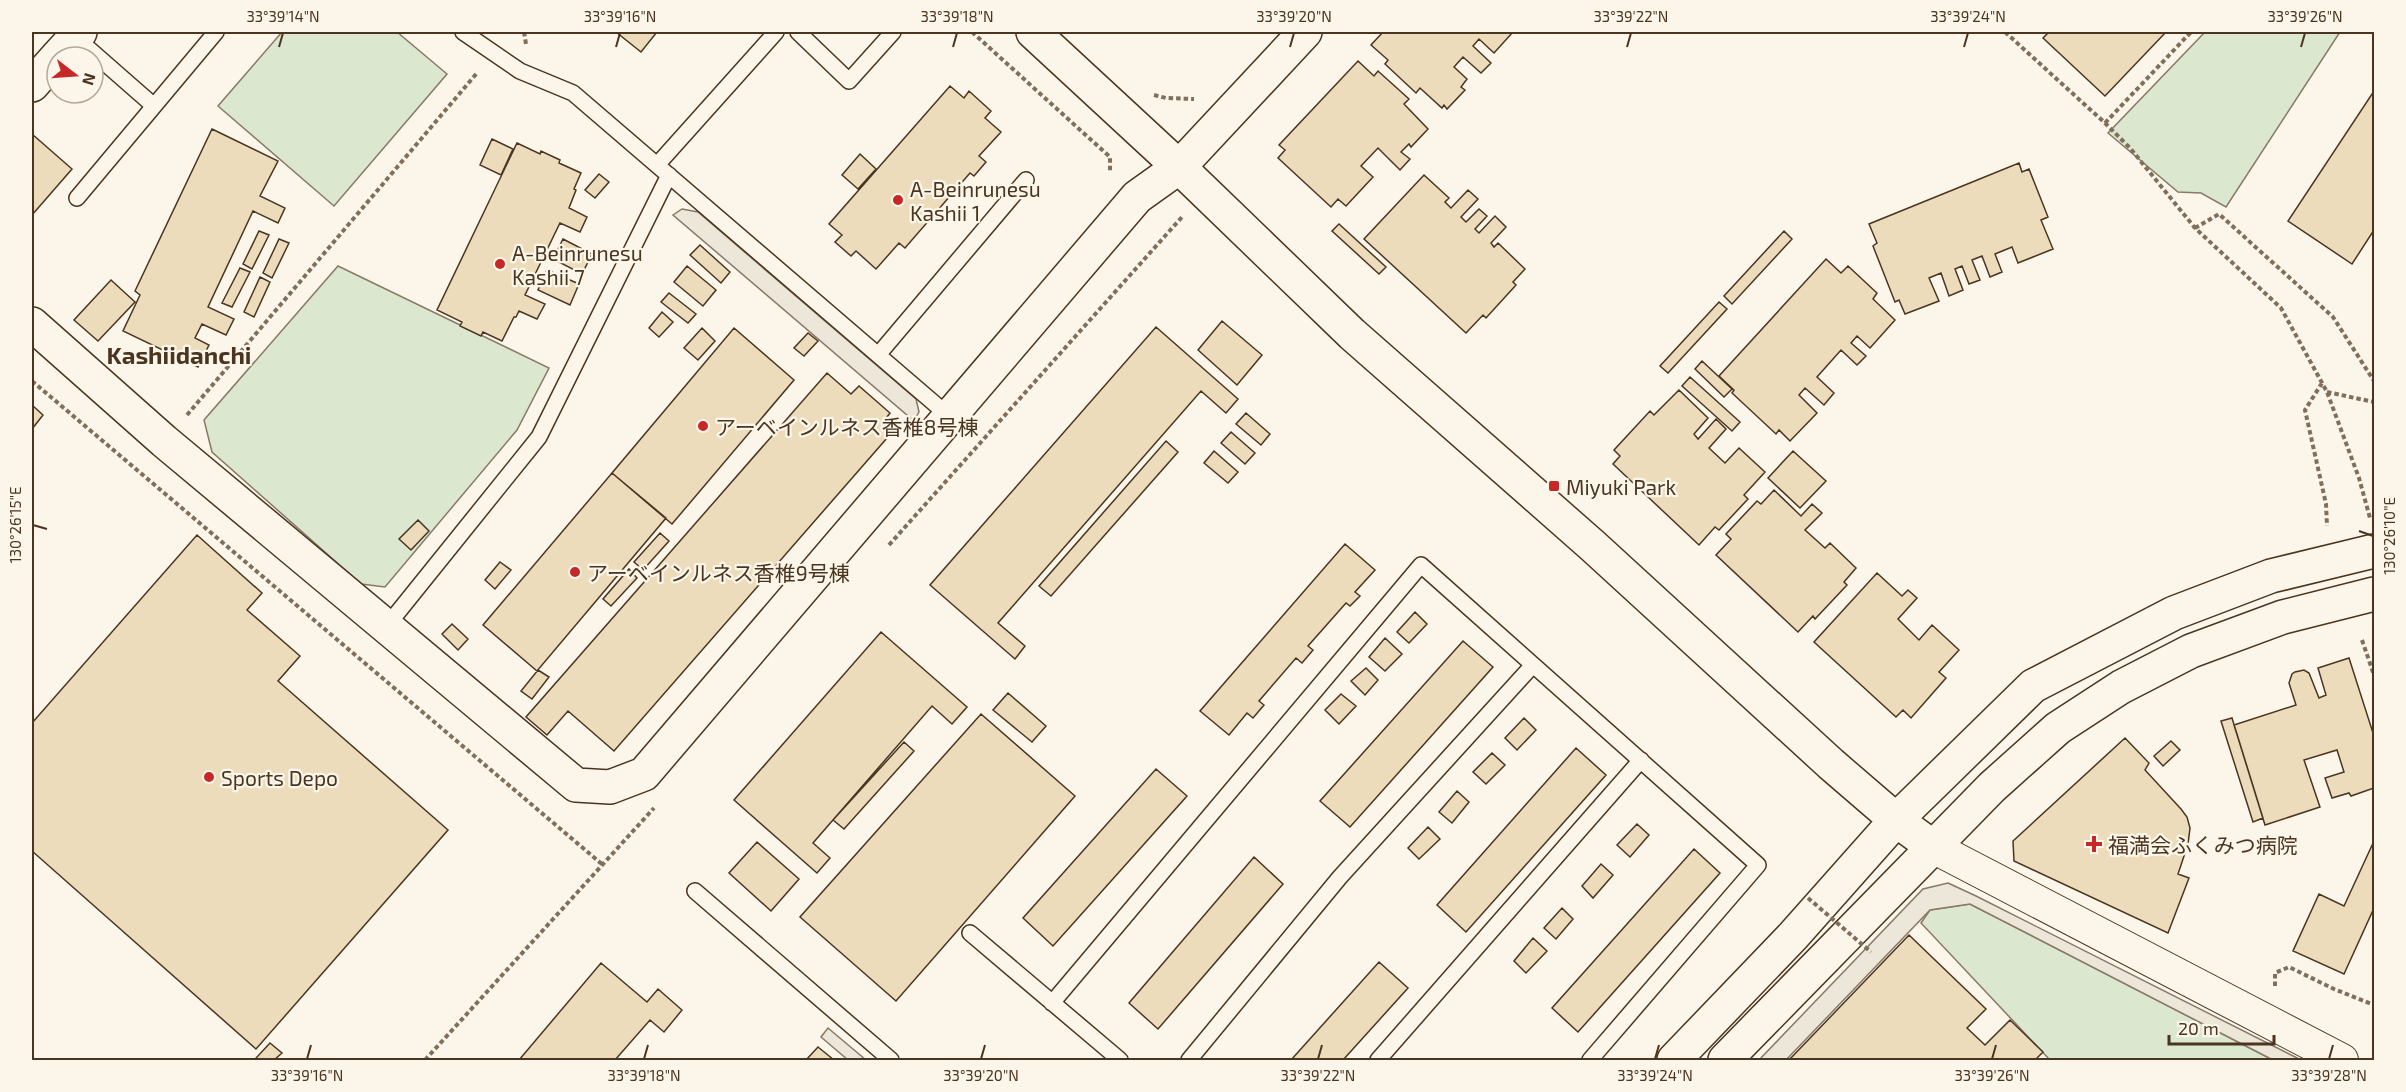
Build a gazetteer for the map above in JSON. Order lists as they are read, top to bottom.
{
  "districts": ["Kashiidanchi"],
  "places": {
    "other": [
      "A-Beinrunesu Kashii 1",
      "A-Beinrunesu Kashii 7",
      "アーベインルネス香椎8号棟",
      "アーベインルネス香椎9号棟",
      "Sports Depo"
    ],
    "transit": ["Miyuki Park"],
    "health": ["福満会ふくみつ病院"]
  },
  "scale_bar": "20 m",
  "north": "right",
  "coordinates": [
    "33°39'14\"N",
    "33°39'16\"N",
    "33°39'18\"N",
    "33°39'20\"N",
    "33°39'22\"N",
    "33°39'24\"N",
    "33°39'26\"N",
    "130°26'15\"E",
    "130°26'10\"E",
    "33°39'28\"N"
  ]
}
